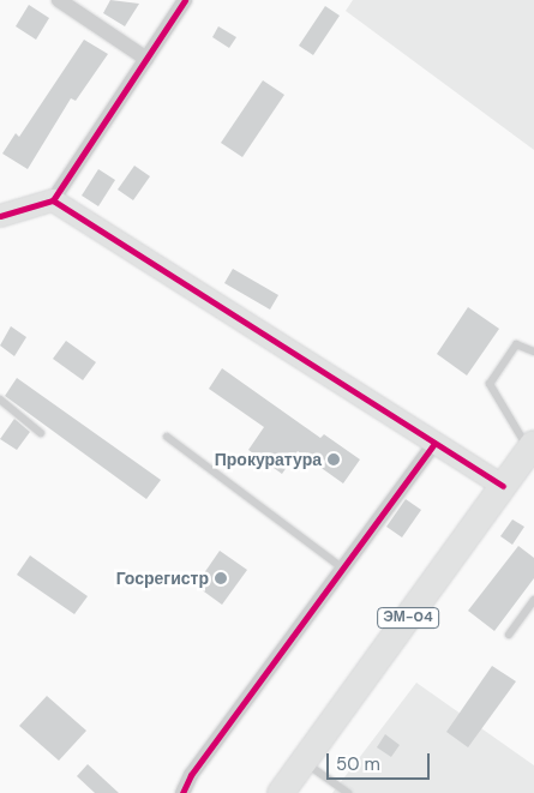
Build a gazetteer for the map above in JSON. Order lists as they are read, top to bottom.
{
  "streets": {
    "highway": ["ЭМ-04"]
  },
  "places": ["Прокуратура", "Госрегистр"],
  "scale_bar": "50 m"
}
